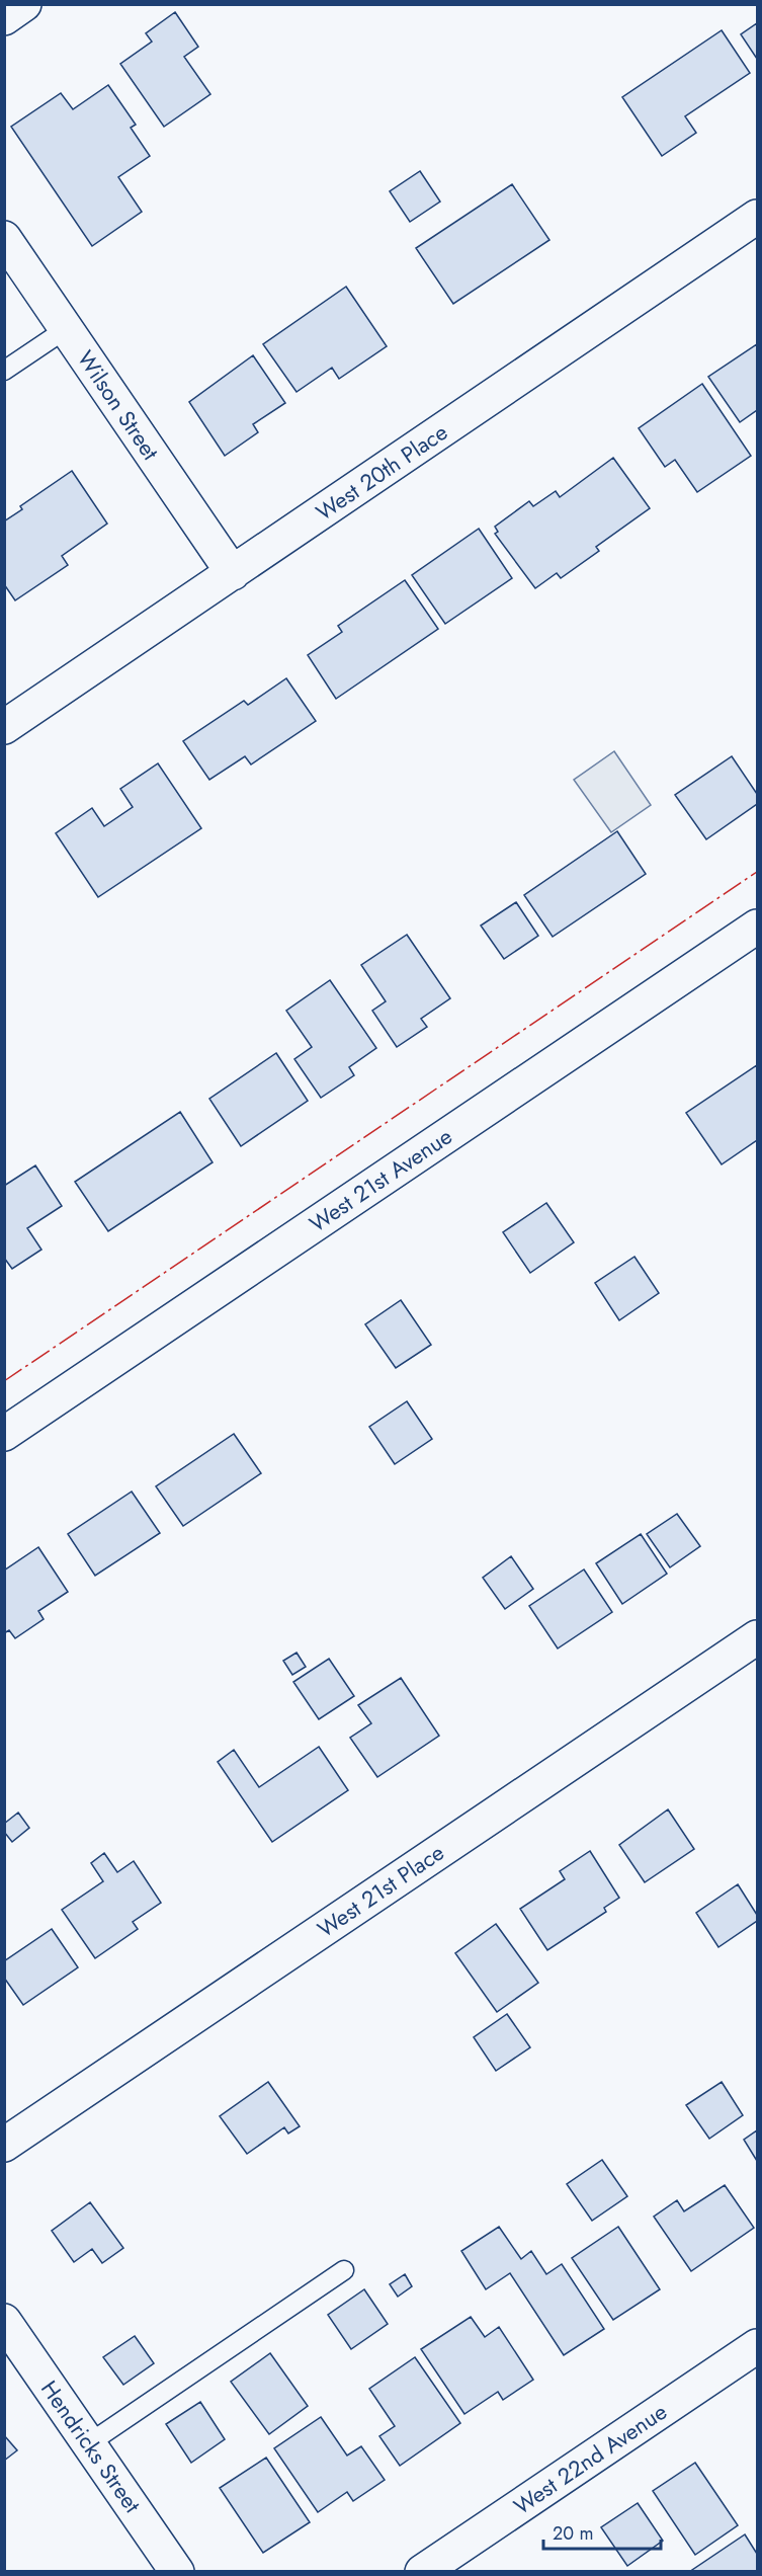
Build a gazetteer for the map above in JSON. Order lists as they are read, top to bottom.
{
  "streets": {
    "street": [
      "Wilson Street",
      "West 20th Place",
      "West 21st Avenue",
      "West 21st Place",
      "Hendricks Street",
      "West 22nd Avenue"
    ]
  },
  "crossings": [
    ["Wilson Street", "West 20th Place"]
  ],
  "scale_bar": "20 m"
}
